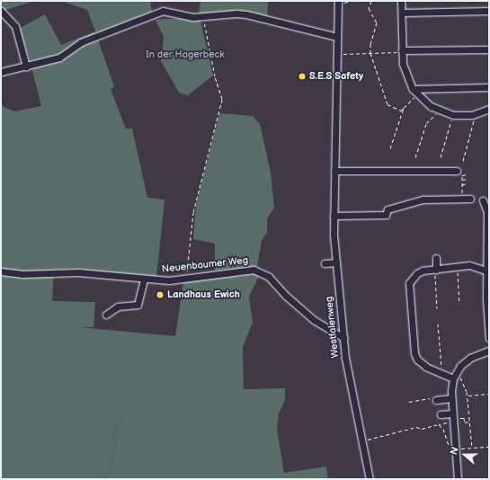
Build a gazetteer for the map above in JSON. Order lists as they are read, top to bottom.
{
  "streets": {
    "street": ["Neuenbaumer Weg", "Westfalenweg"]
  },
  "crossings": [
    ["Neuenbaumer Weg", "Westfalenweg"]
  ],
  "parks": ["In der Hagerbeck"],
  "places": ["S.E.S Safety", "Landhaus Ewich"],
  "north": "left"
}
